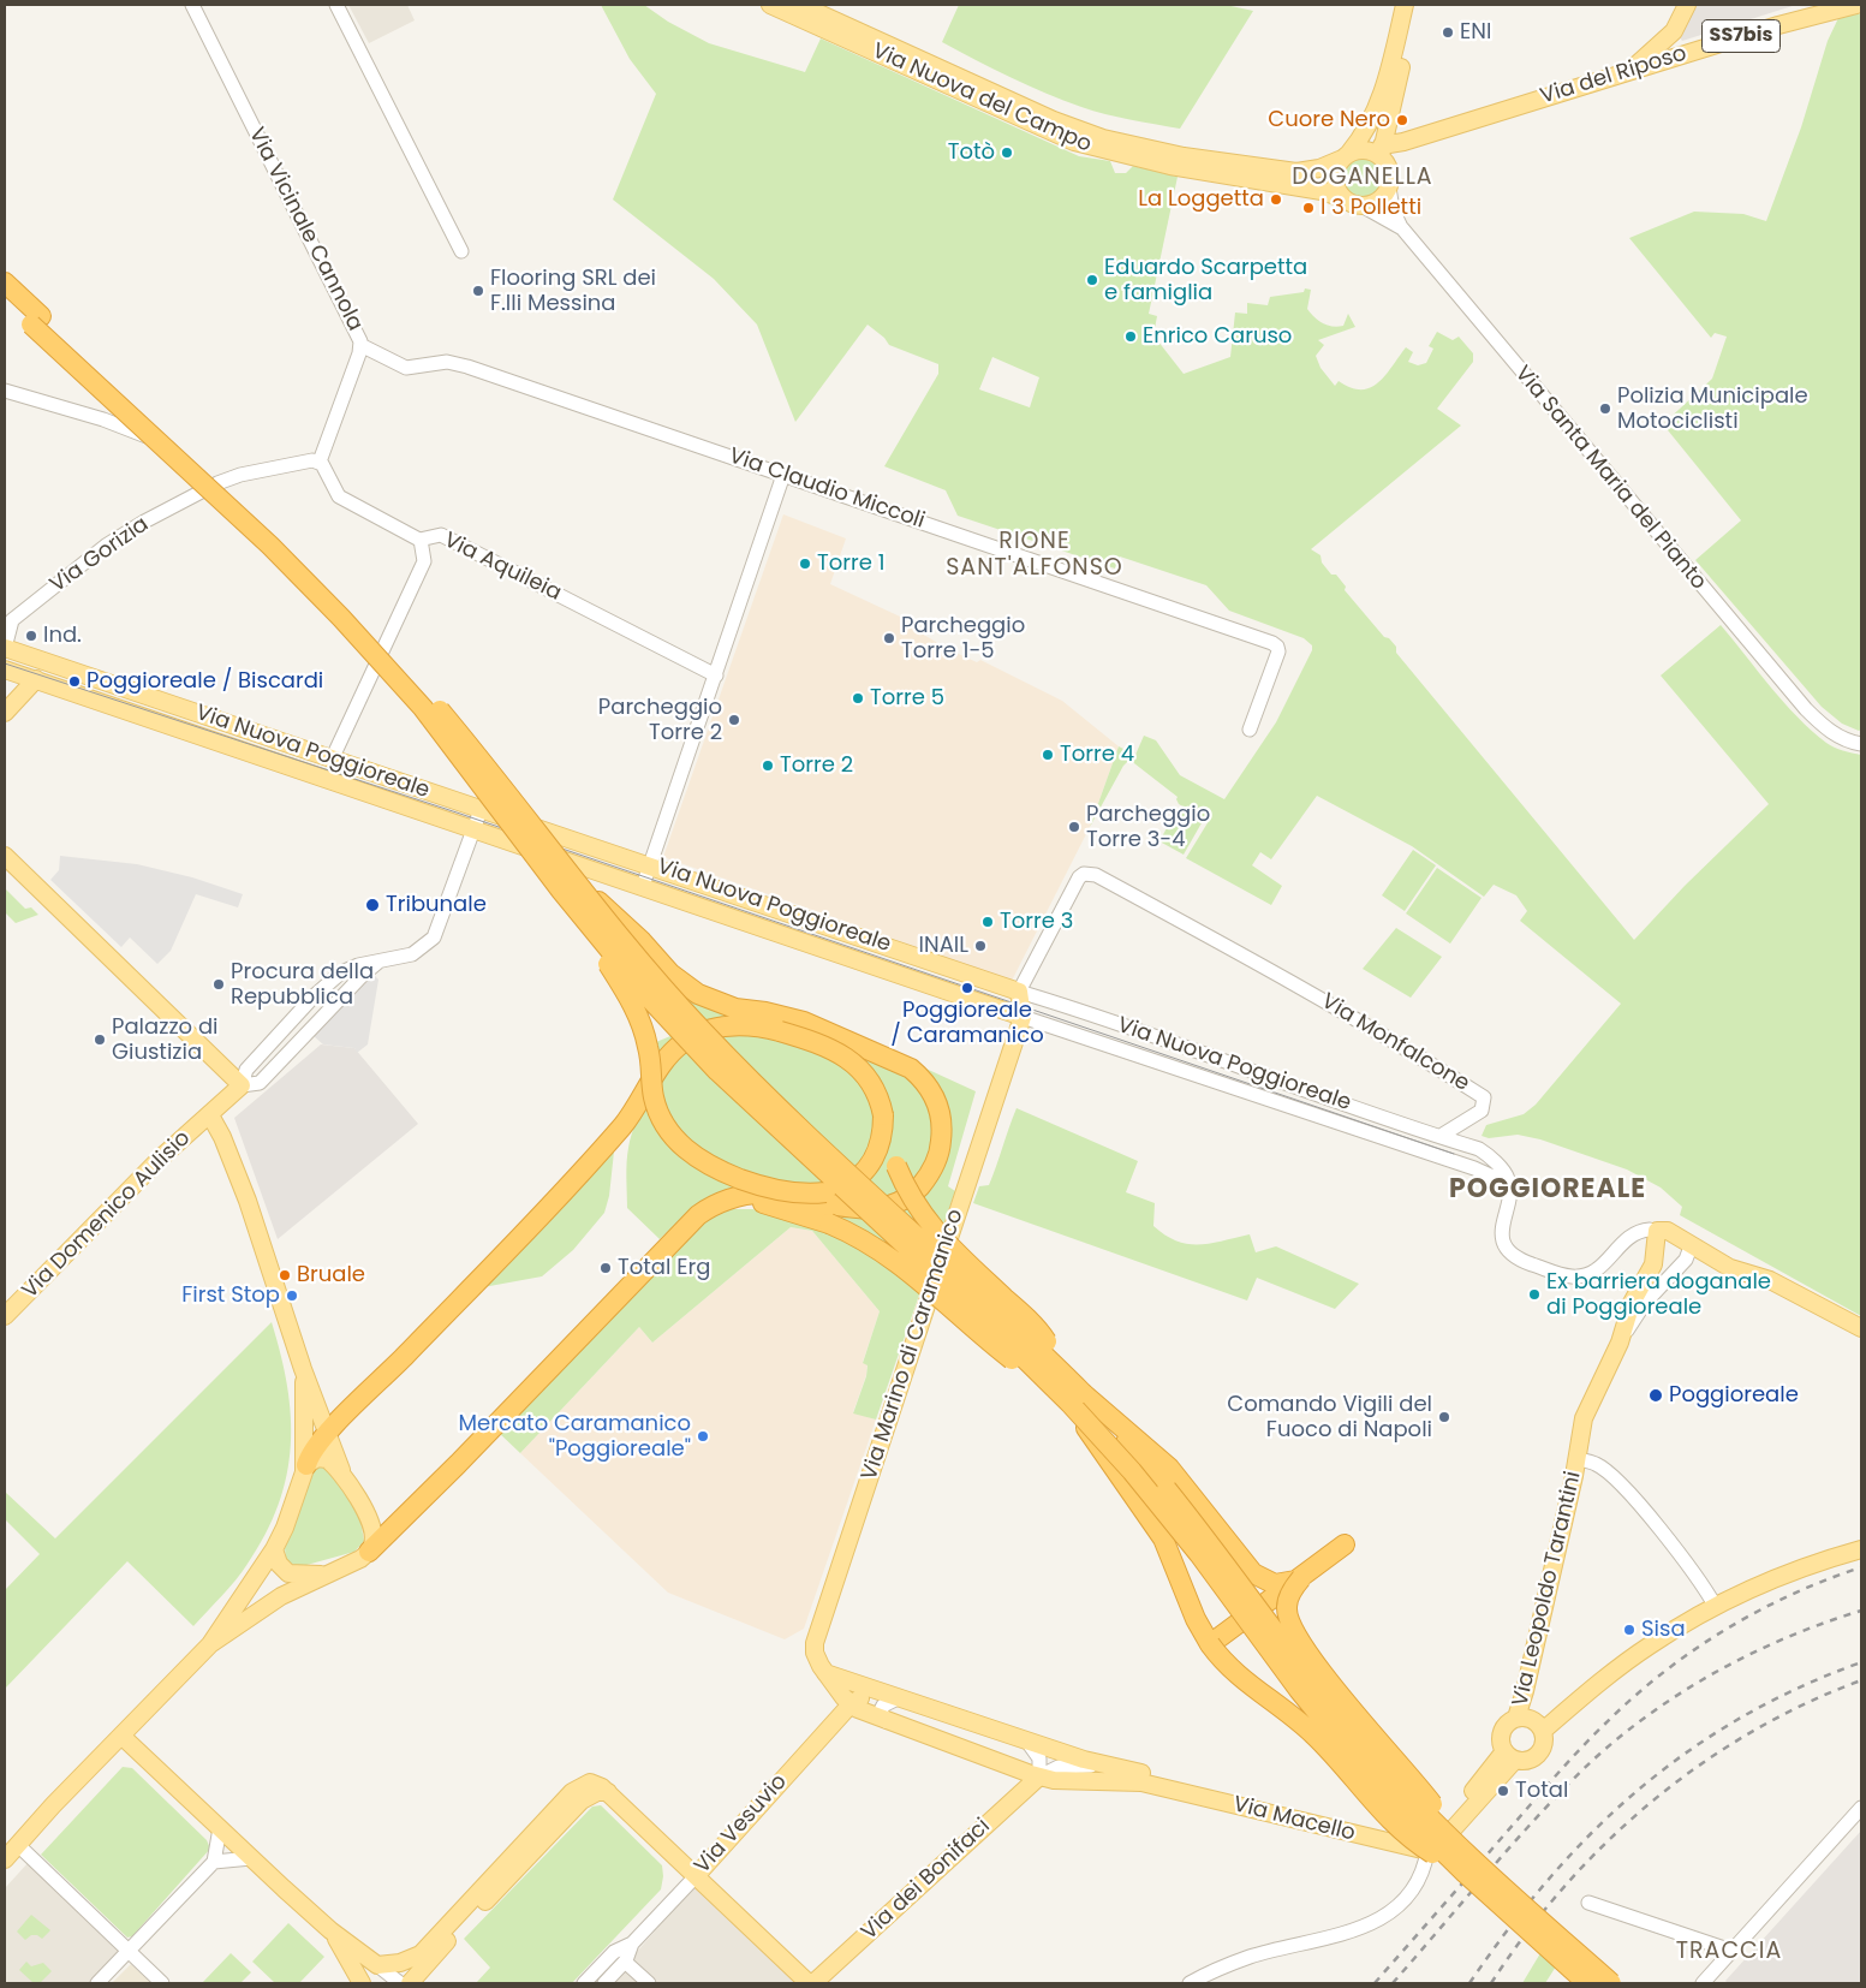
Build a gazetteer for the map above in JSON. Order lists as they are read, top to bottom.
{
  "streets": {
    "main road": [
      "SS7bis",
      "Via del Riposo",
      "Via Nuova del Campo",
      "Via Nuova Poggioreale",
      "Via Domenico Aulisio",
      "Via Marino di Caramanico",
      "Via Leopoldo Tarantini",
      "Via Macello",
      "Via Vesuvio",
      "Via dei Bonifaci"
    ],
    "street": [
      "Via Vicinale Cannola",
      "Via Santa Maria del Pianto",
      "Via Claudio Miccoli",
      "Via Gorizia",
      "Via Aquileia",
      "Via Monfalcone"
    ]
  },
  "crossings": [
    ["Via del Riposo", "Via Nuova del Campo"],
    ["Via del Riposo", "Via Santa Maria del Pianto"],
    ["Via Nuova del Campo", "Via Santa Maria del Pianto"],
    ["Via Vicinale Cannola", "Via Claudio Miccoli"],
    ["Via Vicinale Cannola", "Via Aquileia"],
    ["Via Gorizia", "Via Nuova Poggioreale"],
    ["Via Nuova Poggioreale", "Via Monfalcone"],
    ["Via Nuova Poggioreale", "Via Marino di Caramanico"],
    ["Via Nuova Poggioreale", "Via Leopoldo Tarantini"]
  ],
  "districts": [
    "DOGANELLA",
    "RIONE SANT'ALFONSO",
    "POGGIOREALE",
    "TRACCIA"
  ],
  "places": [
    "ENI",
    "Cuore Nero",
    "Totò",
    "La Loggetta",
    "I 3 Polletti",
    "Eduardo Scarpetta e famiglia",
    "Flooring SRL dei F.lli Messina",
    "Enrico Caruso",
    "Polizia Municipale Motociclisti",
    "Torre 1",
    "Ind.",
    "Parcheggio Torre 1-5",
    "Poggioreale / Biscardi",
    "Torre 5",
    "Parcheggio Torre 2",
    "Torre 4",
    "Torre 2",
    "Parcheggio Torre 3-4",
    "Tribunale",
    "Torre 3",
    "INAIL",
    "Procura della Repubblica",
    "Poggioreale / Caramanico",
    "Palazzo di Giustizia",
    "Total Erg",
    "Bruale",
    "Ex barriera doganale di Poggioreale",
    "First Stop",
    "Poggioreale",
    "Comando Vigili del Fuoco di Napoli",
    "Mercato Caramanico \"Poggioreale\"",
    "Sisa",
    "Total"
  ]
}
